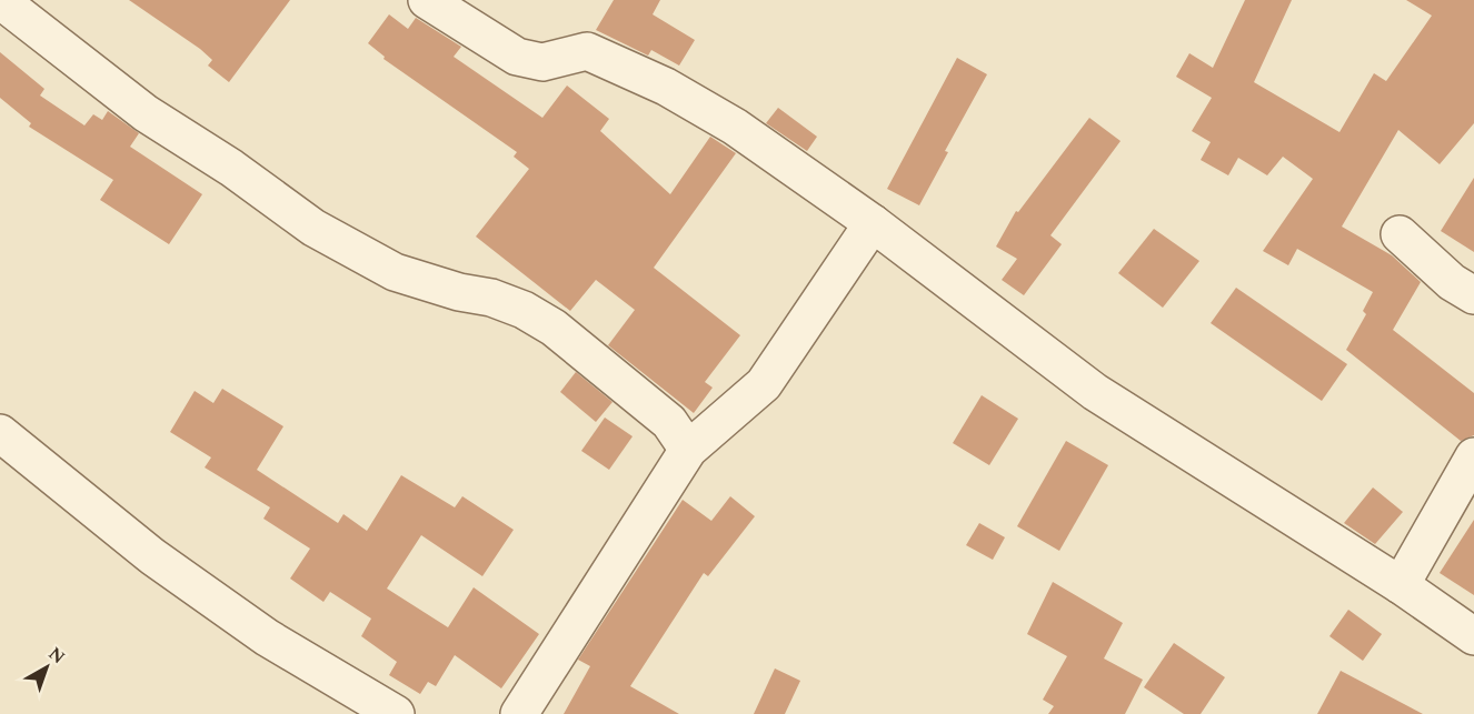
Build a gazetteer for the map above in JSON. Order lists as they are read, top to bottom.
{
  "north": "top right"
}
